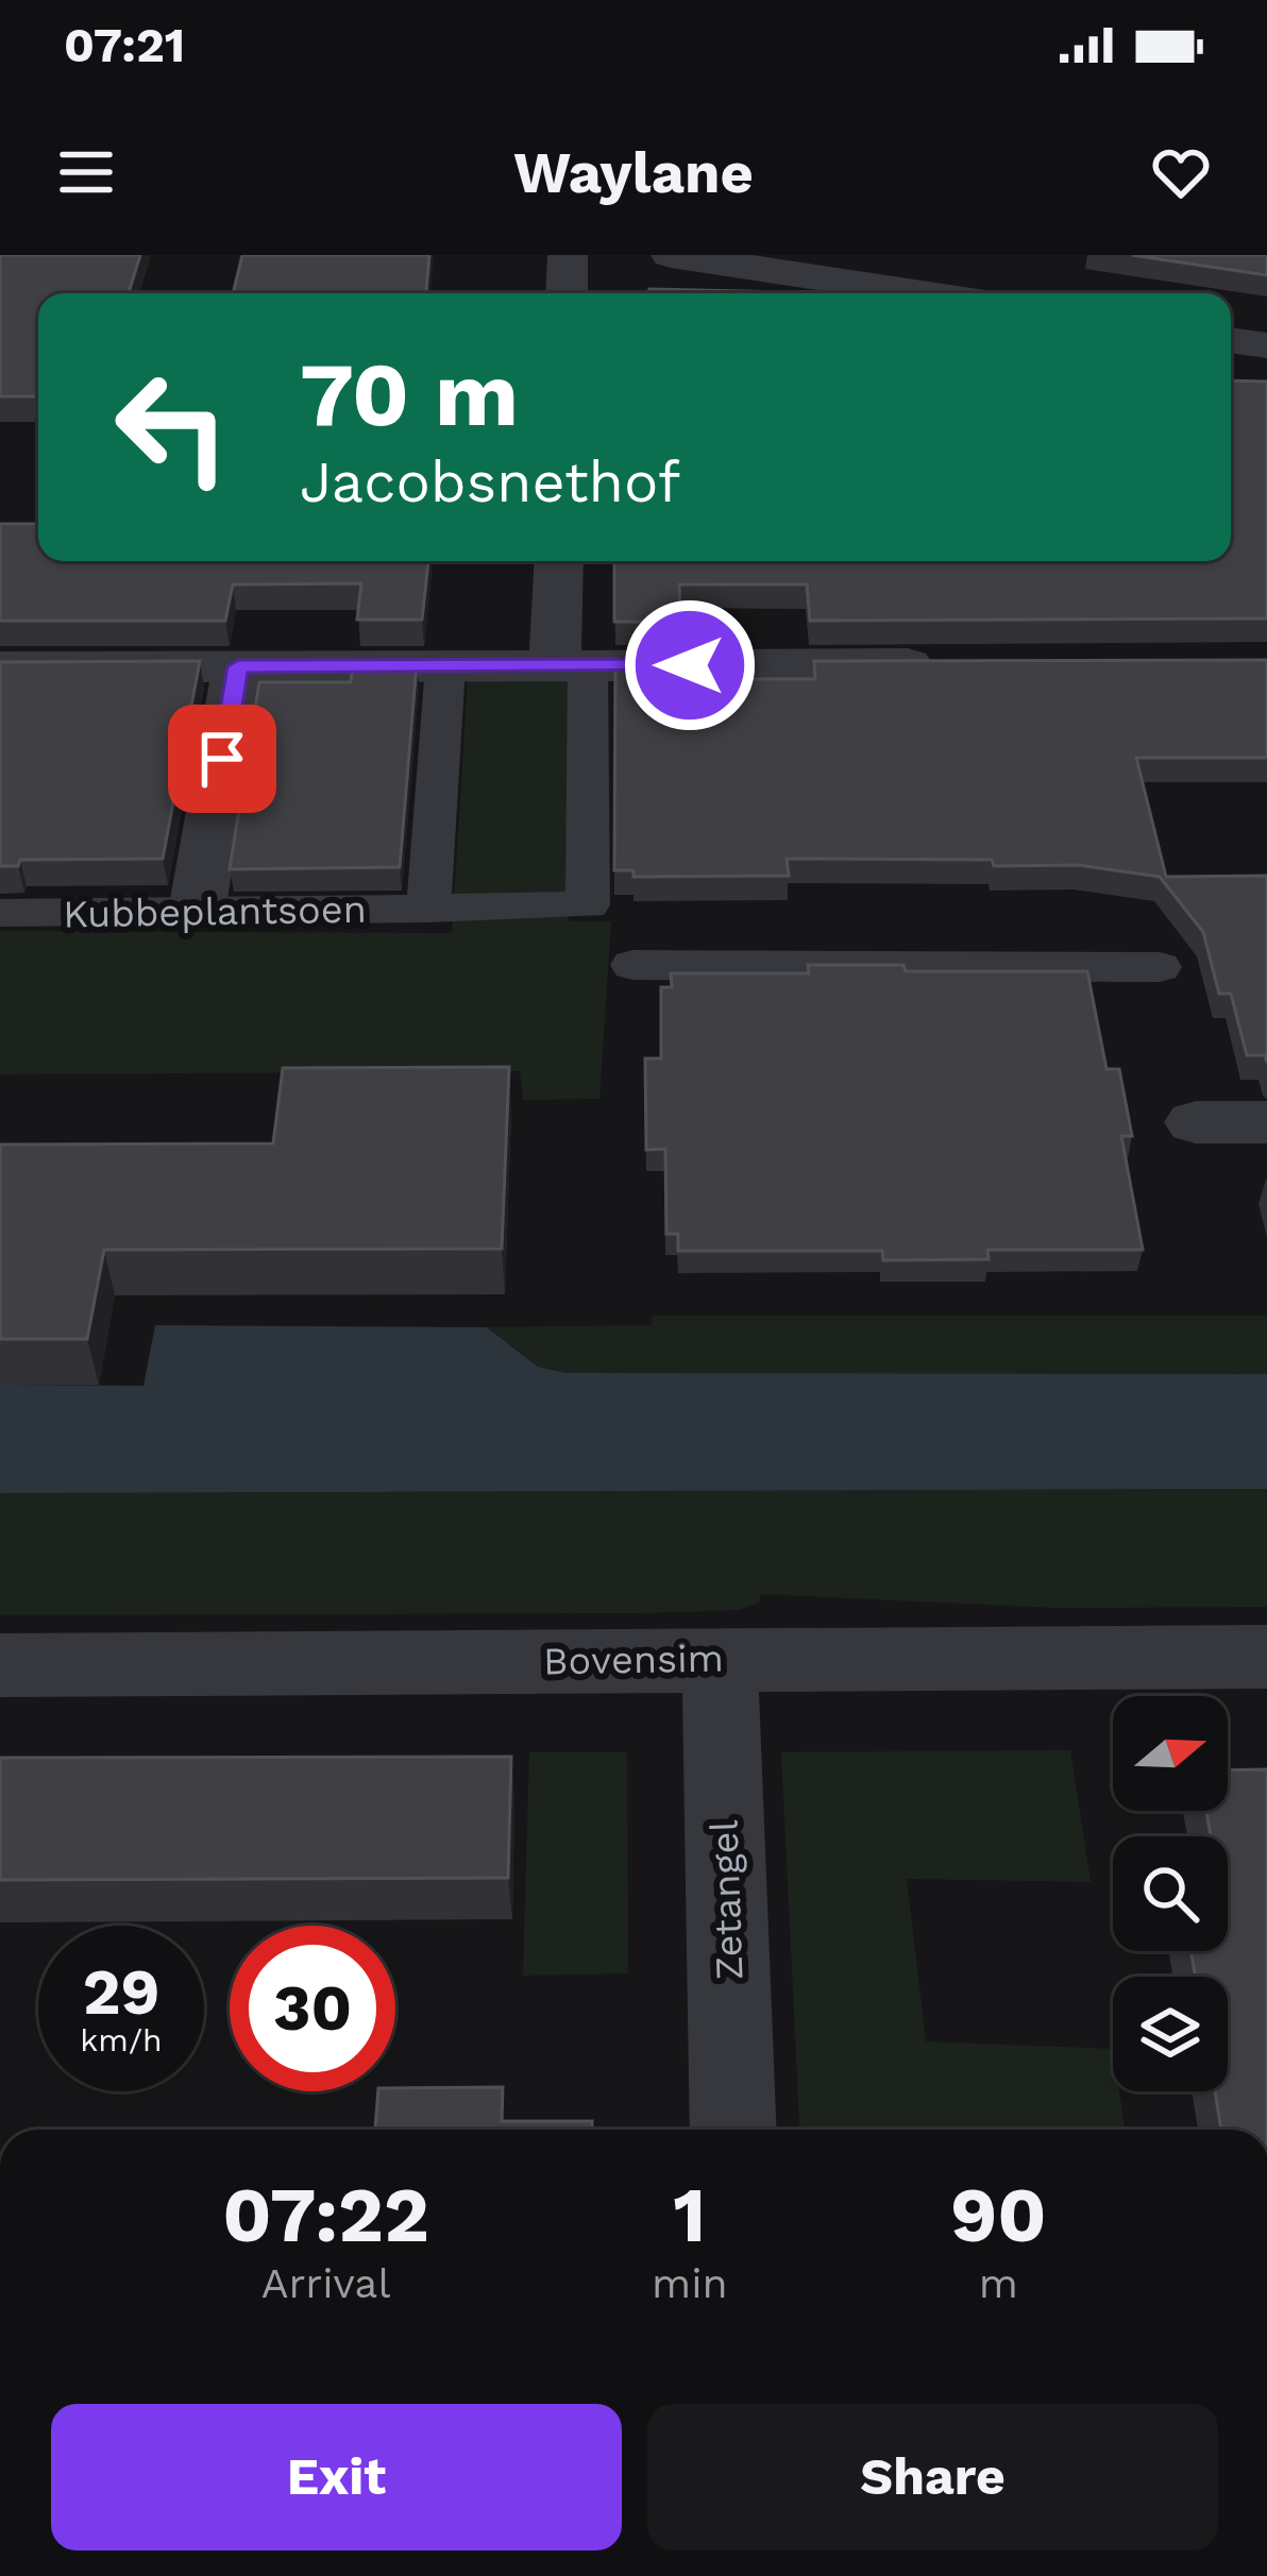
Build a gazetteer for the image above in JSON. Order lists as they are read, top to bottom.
{
  "streets": {
    "street": ["Kubbeplantsoen", "Bovensim", "Zetangel"]
  },
  "crossings": [
    ["Bovensim", "Zetangel"]
  ],
  "north": "right",
  "page": {
    "status": "07:21",
    "header": "Waylane",
    "turn": ["70 m", "Jacobsnethof"],
    "speed": "29 km/h",
    "limit": "30",
    "eta": [
      "07:22",
      "Arrival",
      "1",
      "min",
      "90",
      "m"
    ],
    "buttons": ["Exit", "Share"]
  }
}
